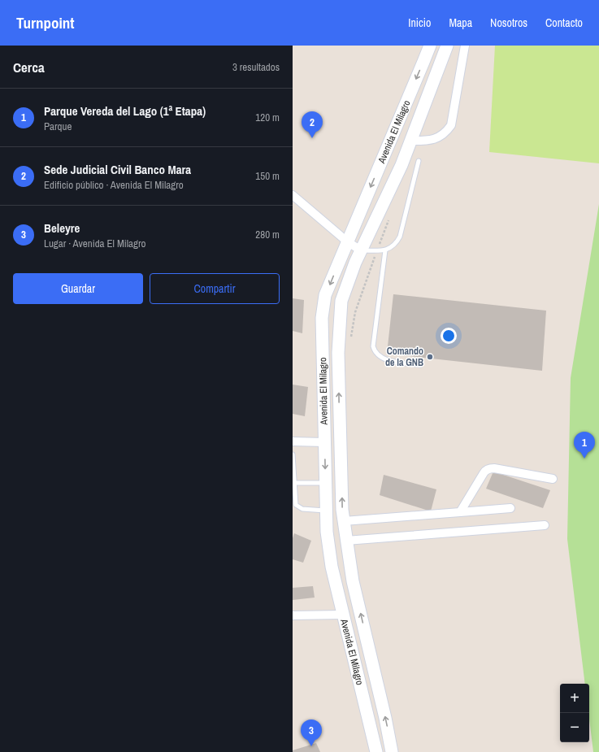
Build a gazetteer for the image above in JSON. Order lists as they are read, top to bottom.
{
  "streets": {
    "main road": ["Avenida El Milagro"]
  },
  "places": ["Comando de la GNB"],
  "page": {
    "header": "Turnpoint",
    "nav": [
      "Inicio",
      "Mapa",
      "Nosotros",
      "Contacto"
    ],
    "heading": ["Cerca", "3 resultados"],
    "list": [
      {
        "mark": "1",
        "name": "Parque Vereda del Lago (1ª Etapa)",
        "note": "Parque",
        "value": "120 m"
      },
      {
        "mark": "2",
        "name": "Sede Judicial Civil Banco Mara",
        "note": "Edificio público · Avenida El Milagro",
        "value": "150 m"
      },
      {
        "mark": "3",
        "name": "Beleyre",
        "note": "Lugar · Avenida El Milagro",
        "value": "280 m"
      }
    ],
    "pins": ["2", "1", "3"],
    "buttons": ["Guardar", "Compartir"],
    "map_buttons": ["+", "−"]
  }
}
